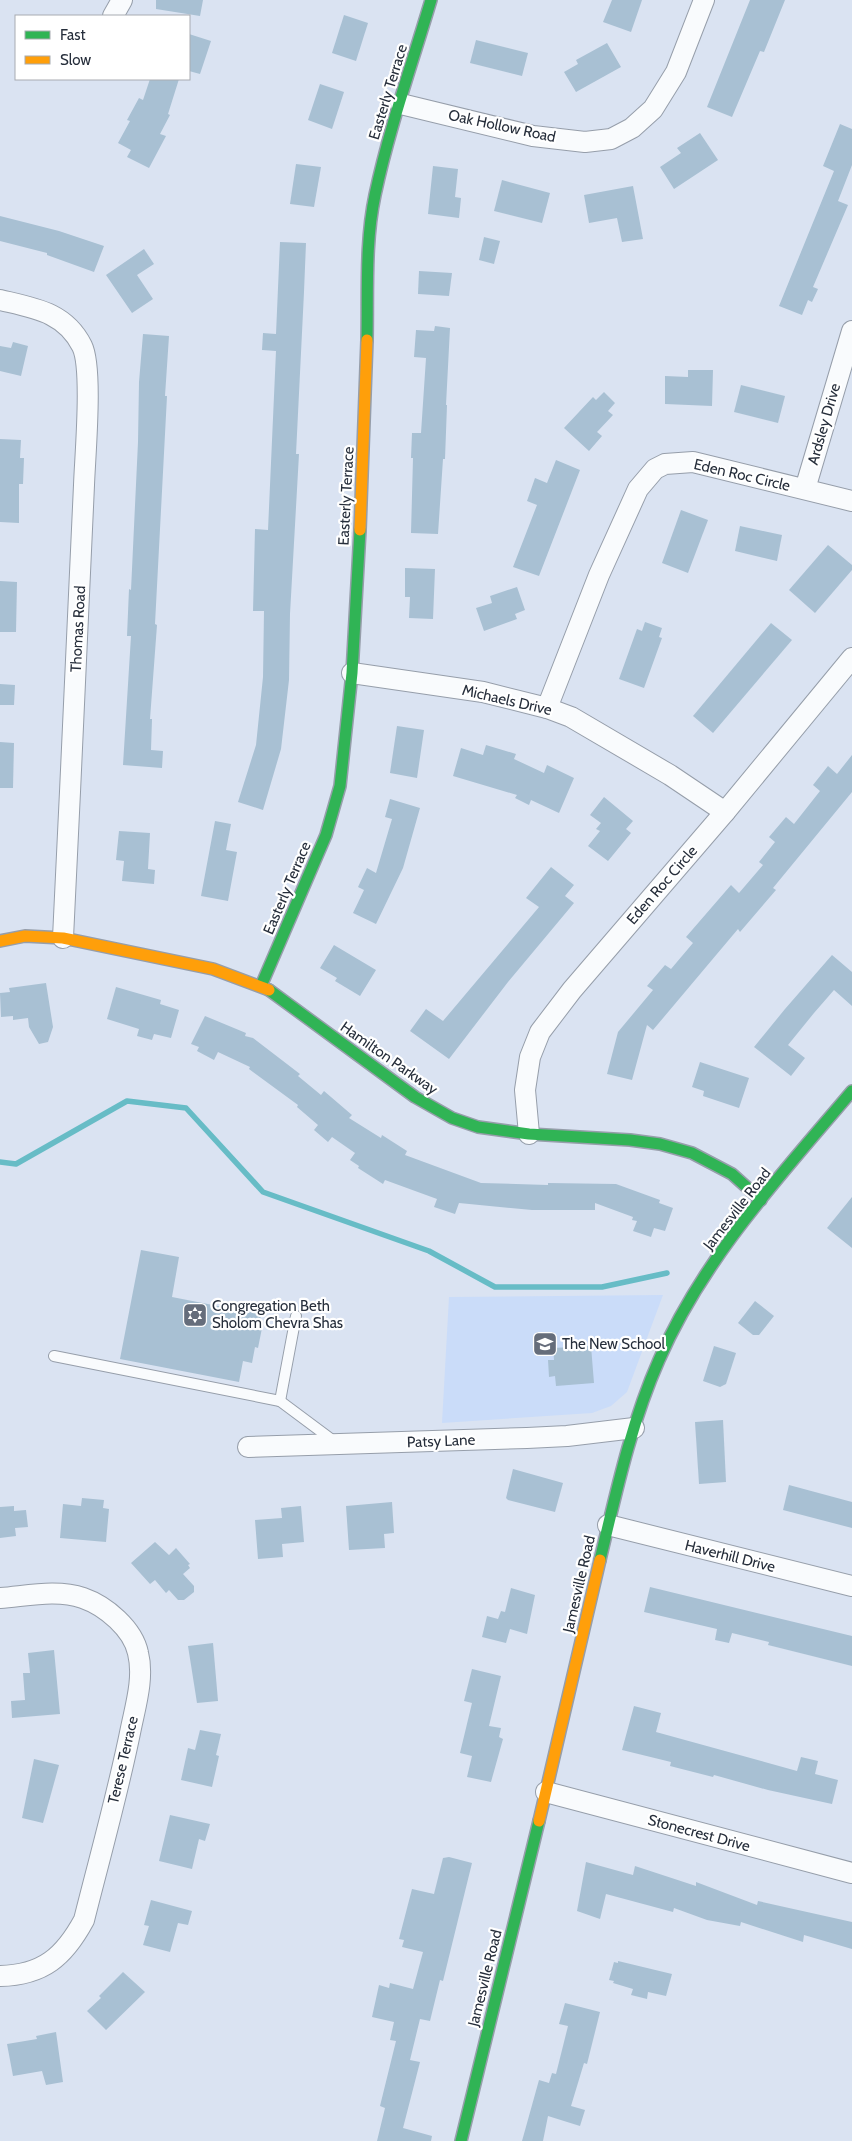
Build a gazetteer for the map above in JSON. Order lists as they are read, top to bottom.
{
  "streets": {
    "street": [
      "Easterly Terrace",
      "Oak Hollow Road",
      "Ardsley Drive",
      "Eden Roc Circle",
      "Thomas Road",
      "Michaels Drive",
      "Hamilton Parkway",
      "Jamesville Road",
      "Patsy Lane",
      "Haverhill Drive",
      "Terese Terrace",
      "Stonecrest Drive"
    ]
  },
  "crossings": [
    ["Easterly Terrace", "Oak Hollow Road"],
    ["Easterly Terrace", "Michaels Drive"],
    ["Easterly Terrace", "Hamilton Parkway"],
    ["Ardsley Drive", "Eden Roc Circle"],
    ["Eden Roc Circle", "Michaels Drive"],
    ["Eden Roc Circle", "Hamilton Parkway"],
    ["Thomas Road", "Hamilton Parkway"],
    ["Hamilton Parkway", "Jamesville Road"],
    ["Jamesville Road", "Patsy Lane"],
    ["Jamesville Road", "Haverhill Drive"],
    ["Jamesville Road", "Stonecrest Drive"]
  ],
  "places": {
    "synagogue": ["Congregation Beth Sholom Chevra Shas"],
    "school or university": ["The New School"]
  },
  "legend": ["Fast", "Slow"]
}
